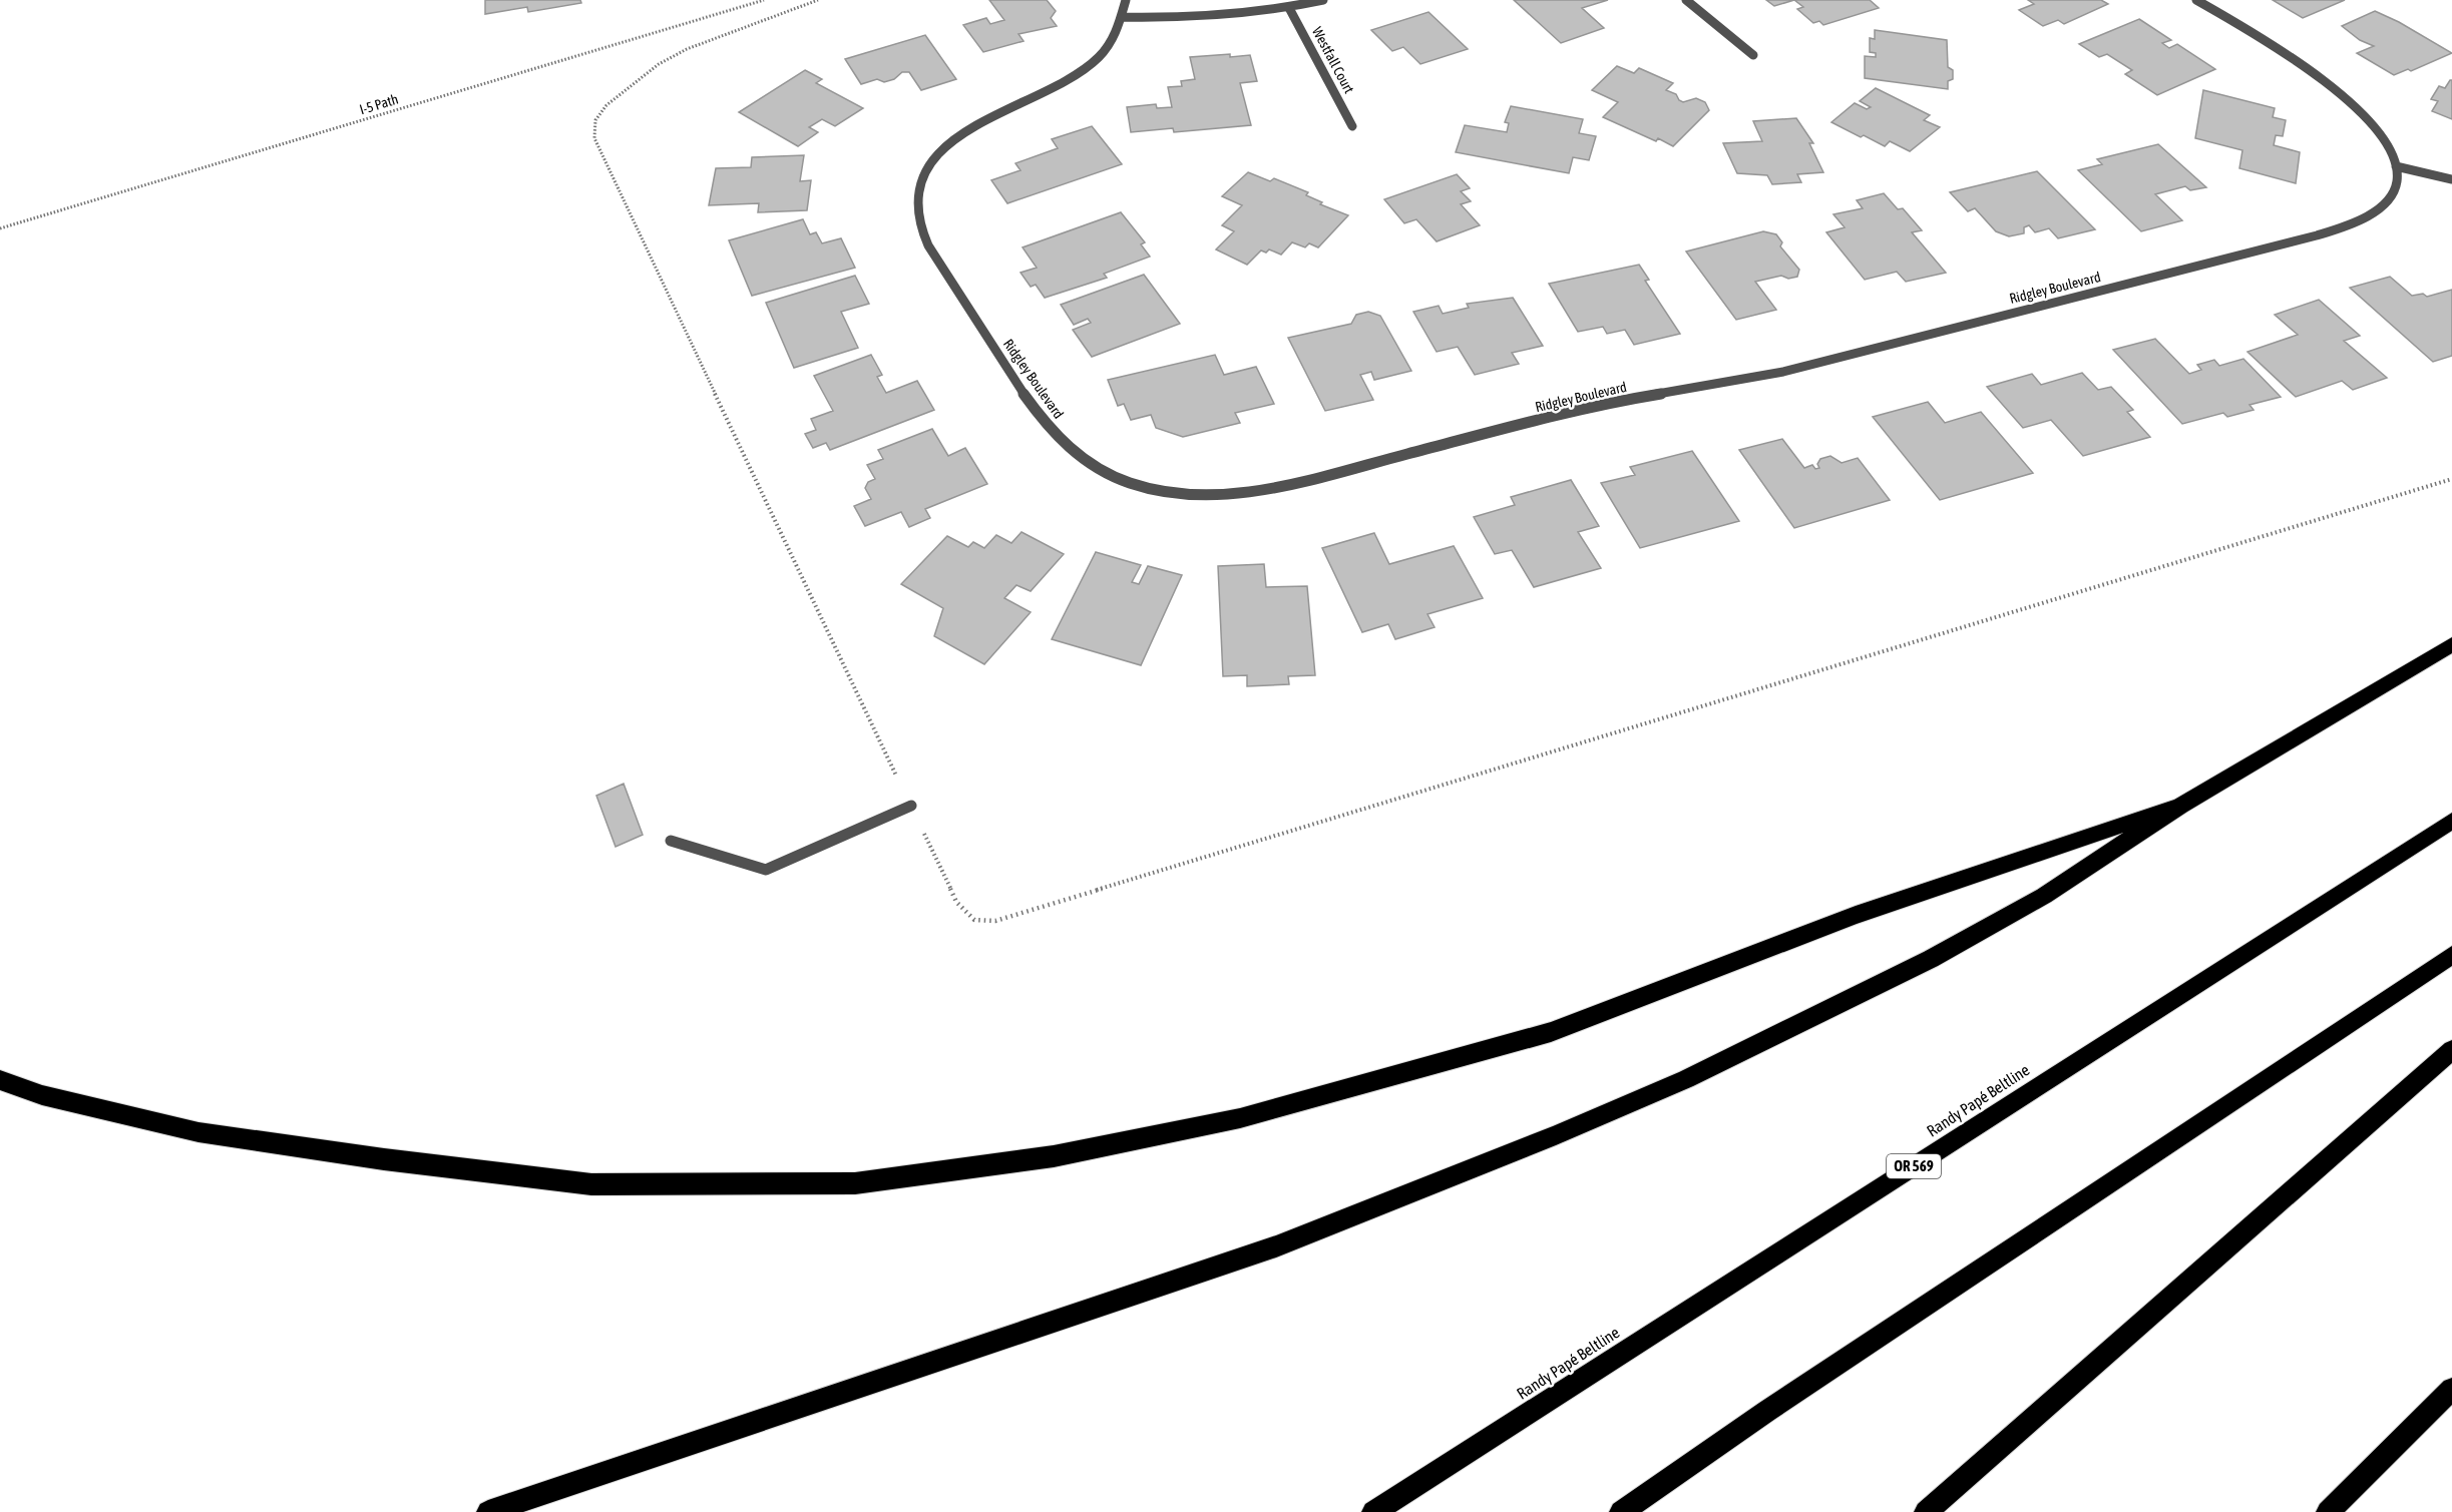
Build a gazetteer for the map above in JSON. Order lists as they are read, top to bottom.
{
  "streets": {
    "highway": ["Randy Papé Beltline", "OR 569"],
    "street": ["Westfall Court", "Ridgley Boulevard"],
    "path": ["I-5 Path"]
  }
}
